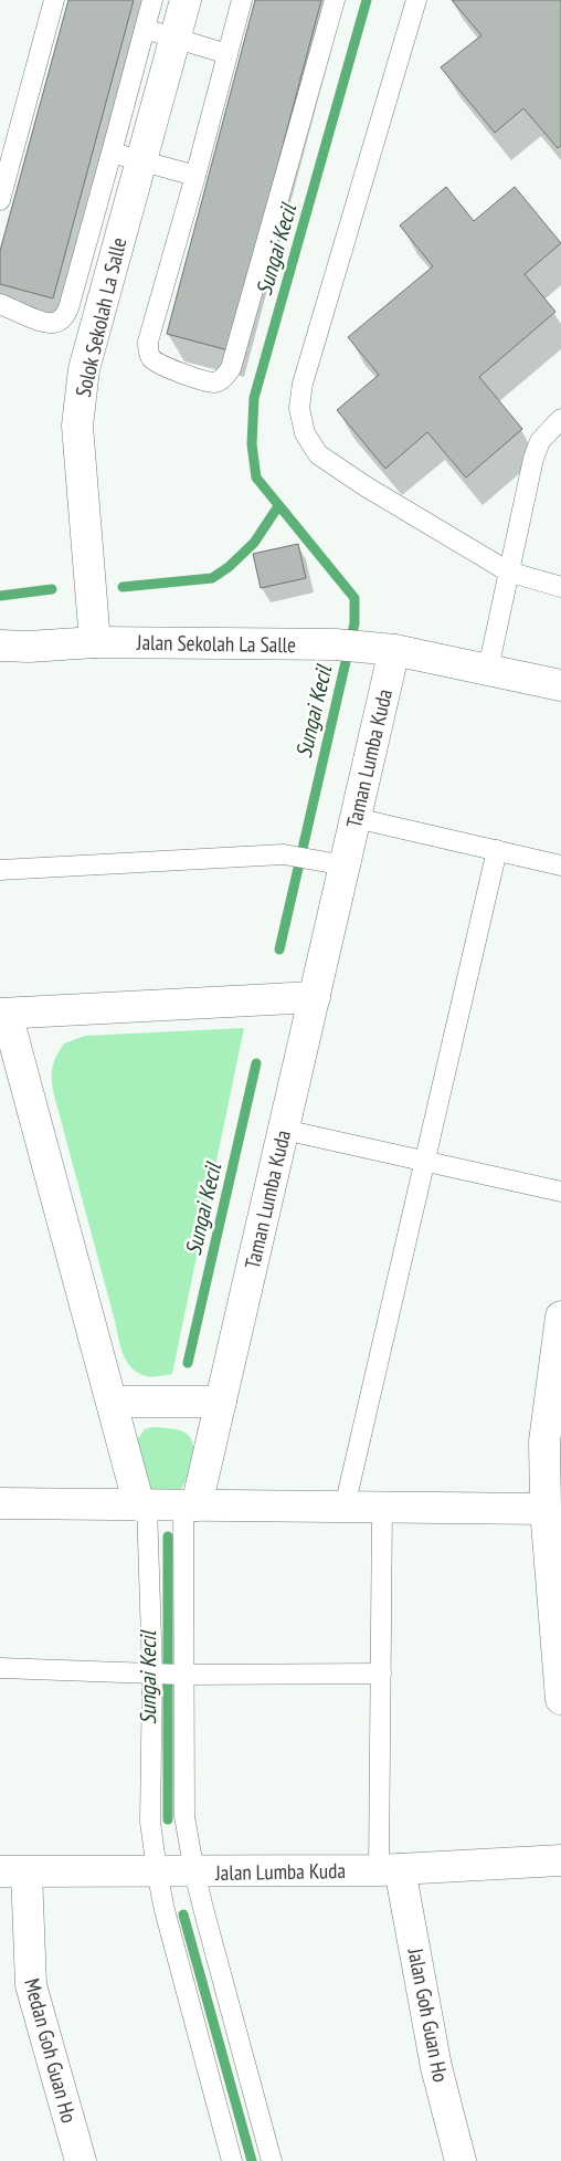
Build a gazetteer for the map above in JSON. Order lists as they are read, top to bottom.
{
  "streets": {
    "street": [
      "Solok Sekolah La Salle",
      "Jalan Sekolah La Salle",
      "Taman Lumba Kuda",
      "Jalan Lumba Kuda",
      "Jalan Goh Guan Ho",
      "Medan Goh Guan Ho"
    ]
  },
  "crossings": [
    ["Solok Sekolah La Salle", "Jalan Sekolah La Salle"],
    ["Jalan Sekolah La Salle", "Taman Lumba Kuda"],
    ["Jalan Lumba Kuda", "Jalan Goh Guan Ho"],
    ["Jalan Lumba Kuda", "Medan Goh Guan Ho"]
  ],
  "water": ["Sungai Kecil"]
}
